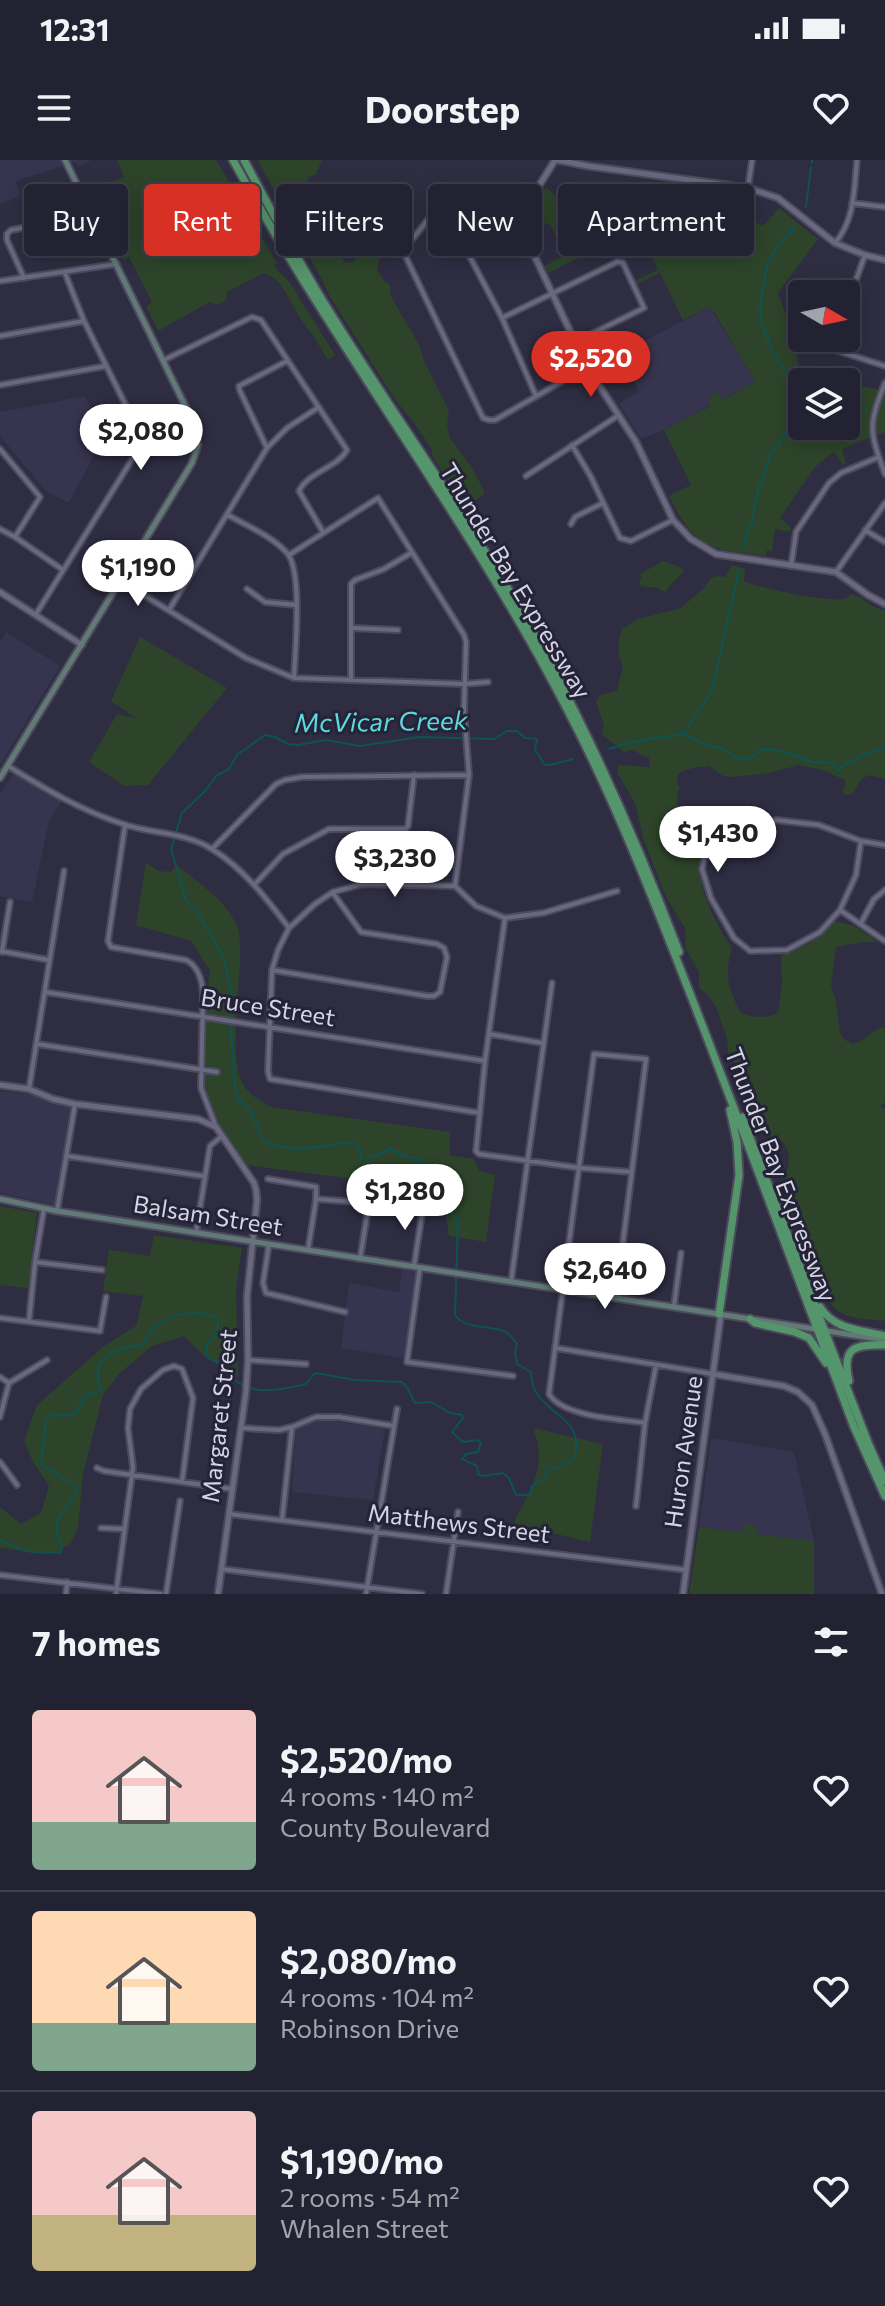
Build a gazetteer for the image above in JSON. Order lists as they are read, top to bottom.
{
  "streets": {
    "highway": ["Thunder Bay Expressway"],
    "main road": ["Balsam Street"],
    "street": [
      "Bruce Street",
      "Margaret Street",
      "Huron Avenue",
      "Matthews Street"
    ]
  },
  "crossings": [
    ["Thunder Bay Expressway", "Balsam Street"],
    ["Balsam Street", "Margaret Street"],
    ["Balsam Street", "Huron Avenue"],
    ["Margaret Street", "Matthews Street"],
    ["Huron Avenue", "Matthews Street"]
  ],
  "water": ["McVicar Creek"],
  "north": "right",
  "page": {
    "status": "12:31",
    "header": "Doorstep",
    "chip": [
      "Buy",
      "Rent",
      "Filters",
      "New",
      "Apartment"
    ],
    "price": [
      "$2,520",
      "$2,080",
      "$1,190",
      "$1,430",
      "$3,230",
      "$1,280",
      "$2,640"
    ],
    "heading": "7 homes",
    "list": [
      {
        "name": "$2,520/mo",
        "note": "4 rooms · 140 m² · County Boulevard"
      },
      {
        "name": "$2,080/mo",
        "note": "4 rooms · 104 m² · Robinson Drive"
      },
      {
        "name": "$1,190/mo",
        "note": "2 rooms · 54 m² · Whalen Street"
      }
    ]
  }
}
